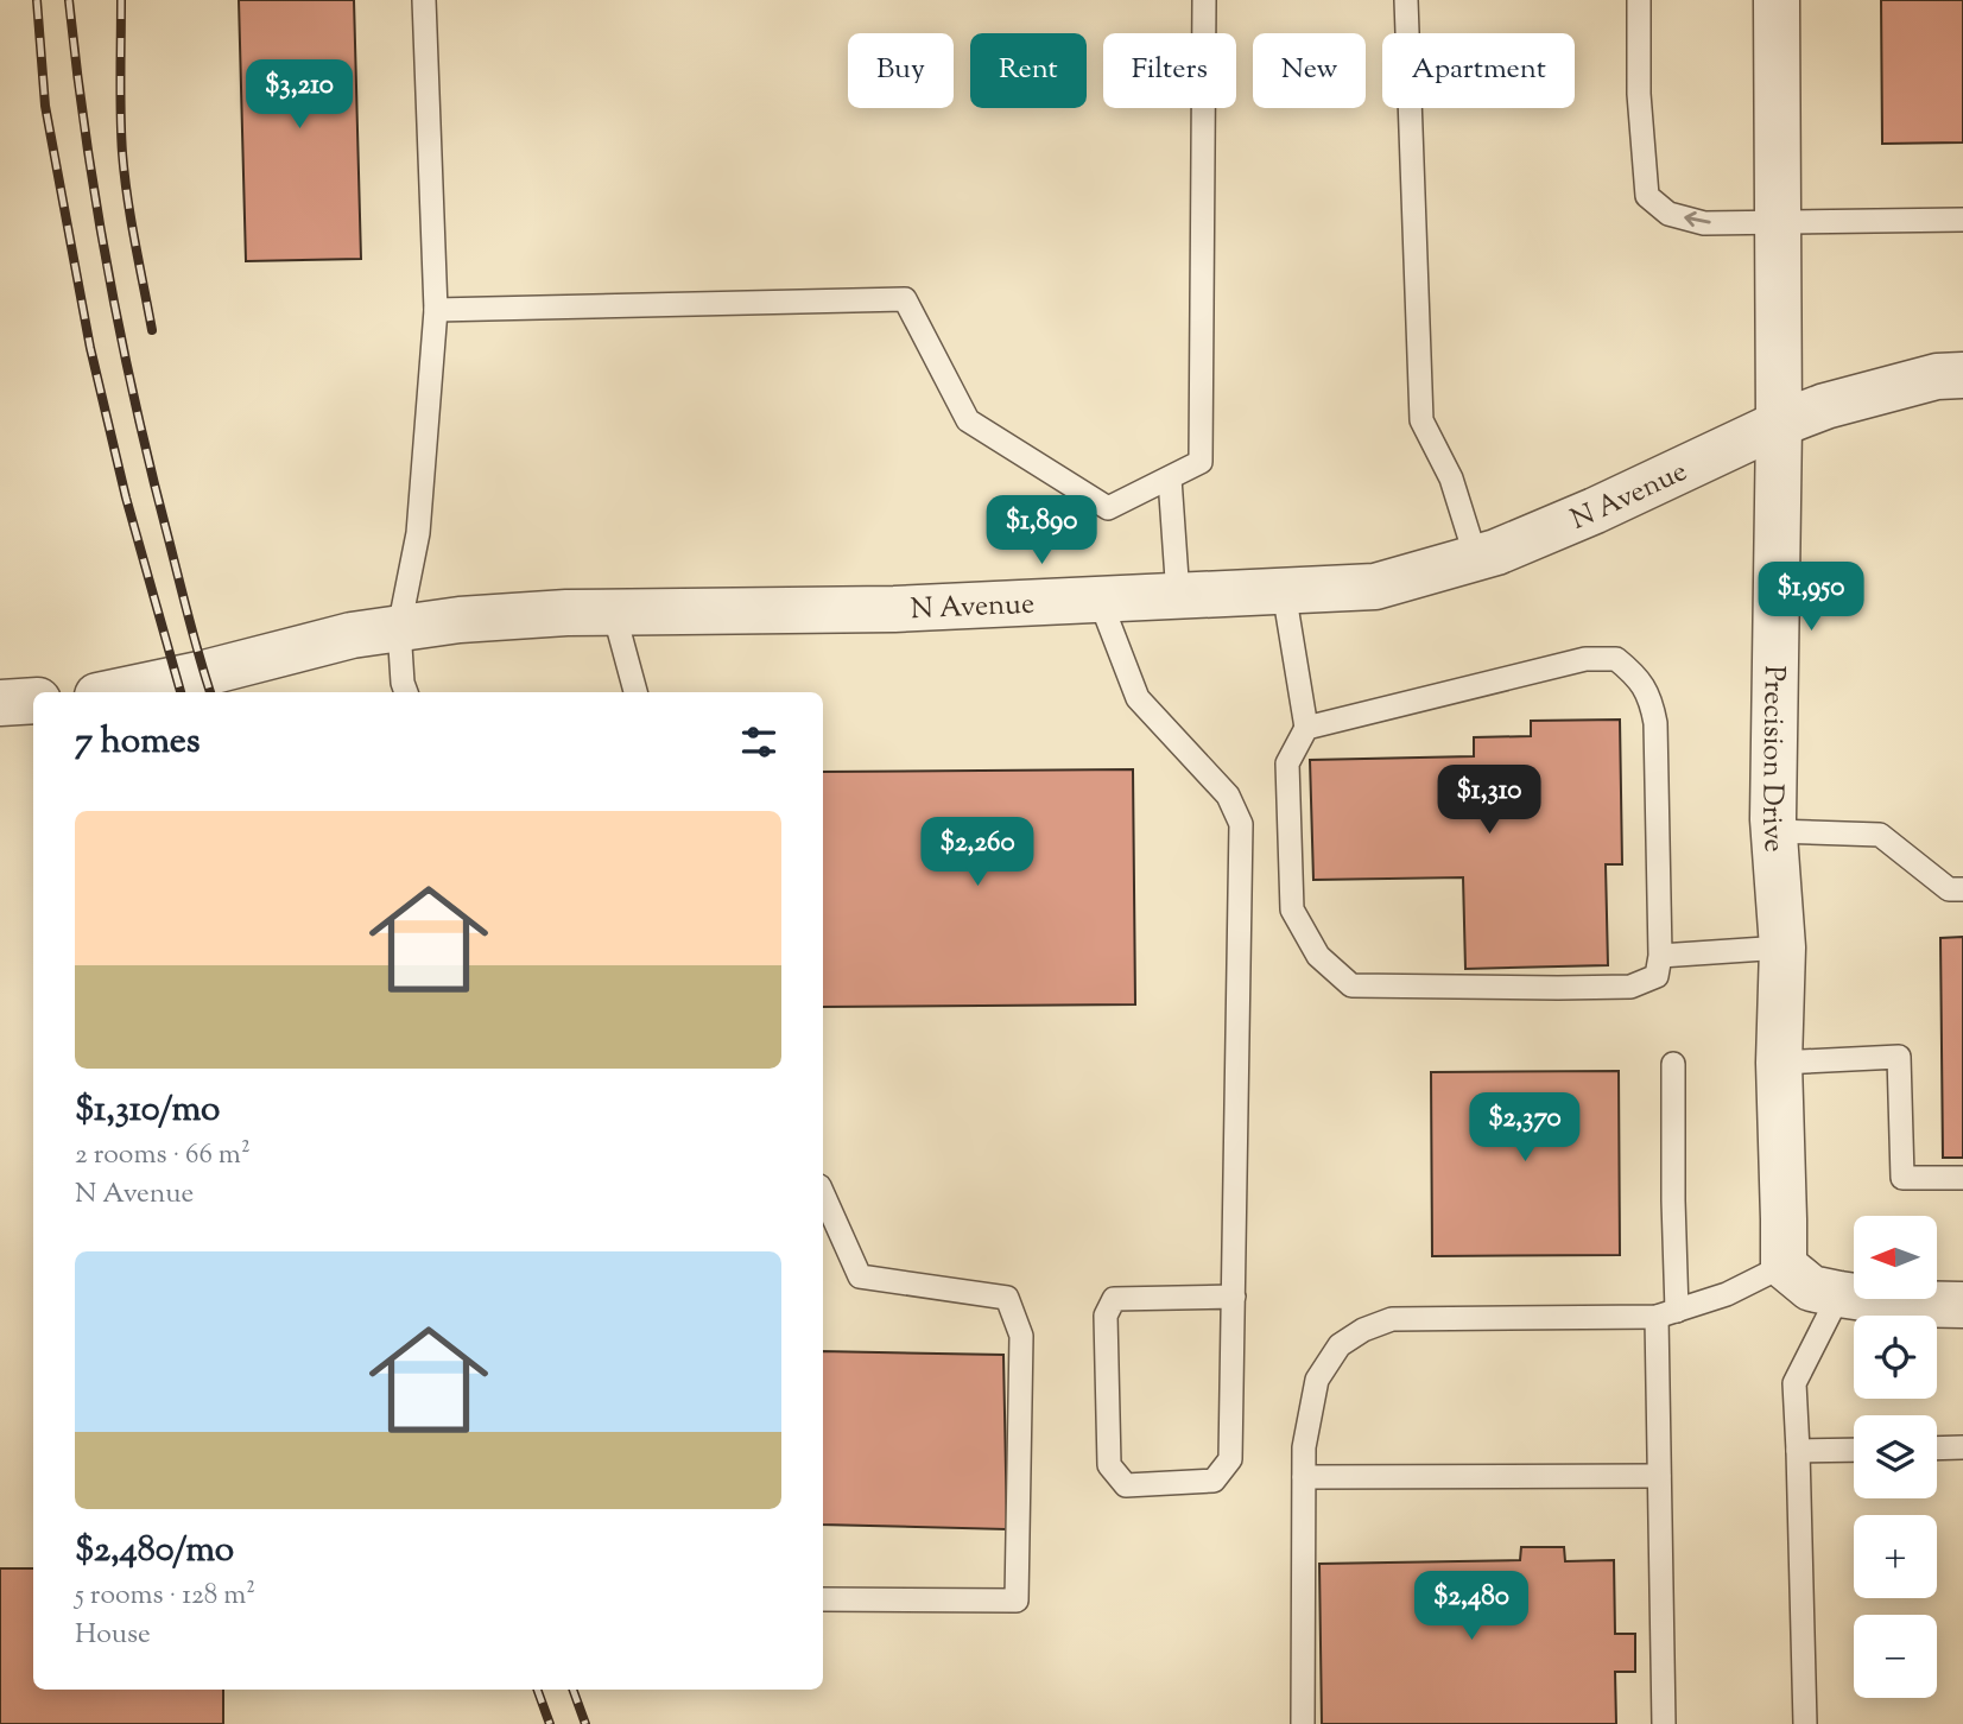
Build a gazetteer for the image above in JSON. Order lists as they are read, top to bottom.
{
  "streets": {
    "street": ["N Avenue", "Precision Drive"]
  },
  "crossings": [
    ["N Avenue", "Precision Drive"]
  ],
  "north": "left",
  "page": {
    "chip": [
      "Buy",
      "Rent",
      "Filters",
      "New",
      "Apartment"
    ],
    "price": [
      "$3,210",
      "$1,890",
      "$1,950",
      "$1,310",
      "$2,260",
      "$2,370",
      "$2,480"
    ],
    "heading": "7 homes",
    "list": [
      {
        "name": "$1,310/mo",
        "note": "2 rooms · 66 m² · N Avenue"
      },
      {
        "name": "$2,480/mo",
        "note": "5 rooms · 128 m² · House"
      }
    ],
    "map_buttons": ["+", "−"]
  }
}
